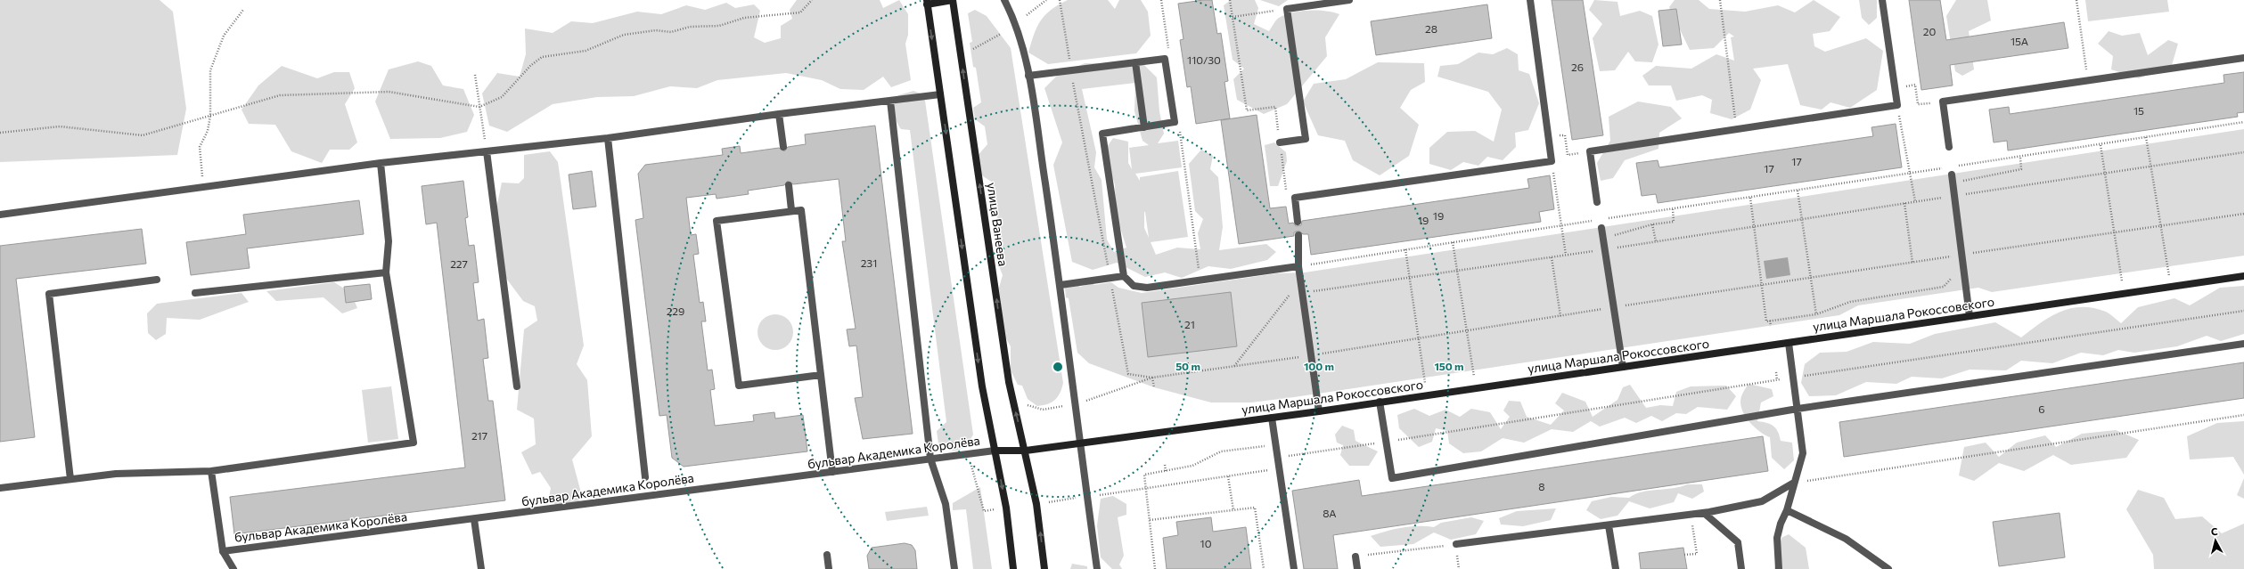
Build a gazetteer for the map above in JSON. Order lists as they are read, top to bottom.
{
  "streets": {
    "street": ["улица Ванеева", "улица Маршала Рокоссовского", "бульвар Академика Королёва"]
  },
  "crossings": [
    ["улица Ванеева", "улица Маршала Рокоссовского"],
    ["улица Маршала Рокоссовского", "бульвар Академика Королёва"]
  ],
  "house_numbers": [
    "28",
    "20",
    "15А",
    "110/30",
    "26",
    "15",
    "17",
    "17",
    "19",
    "19",
    "231",
    "227",
    "229",
    "21",
    "6",
    "217",
    "8",
    "8А",
    "10"
  ],
  "north": "top",
  "rings": ["50 m", "100 m", "150 m"]
}
